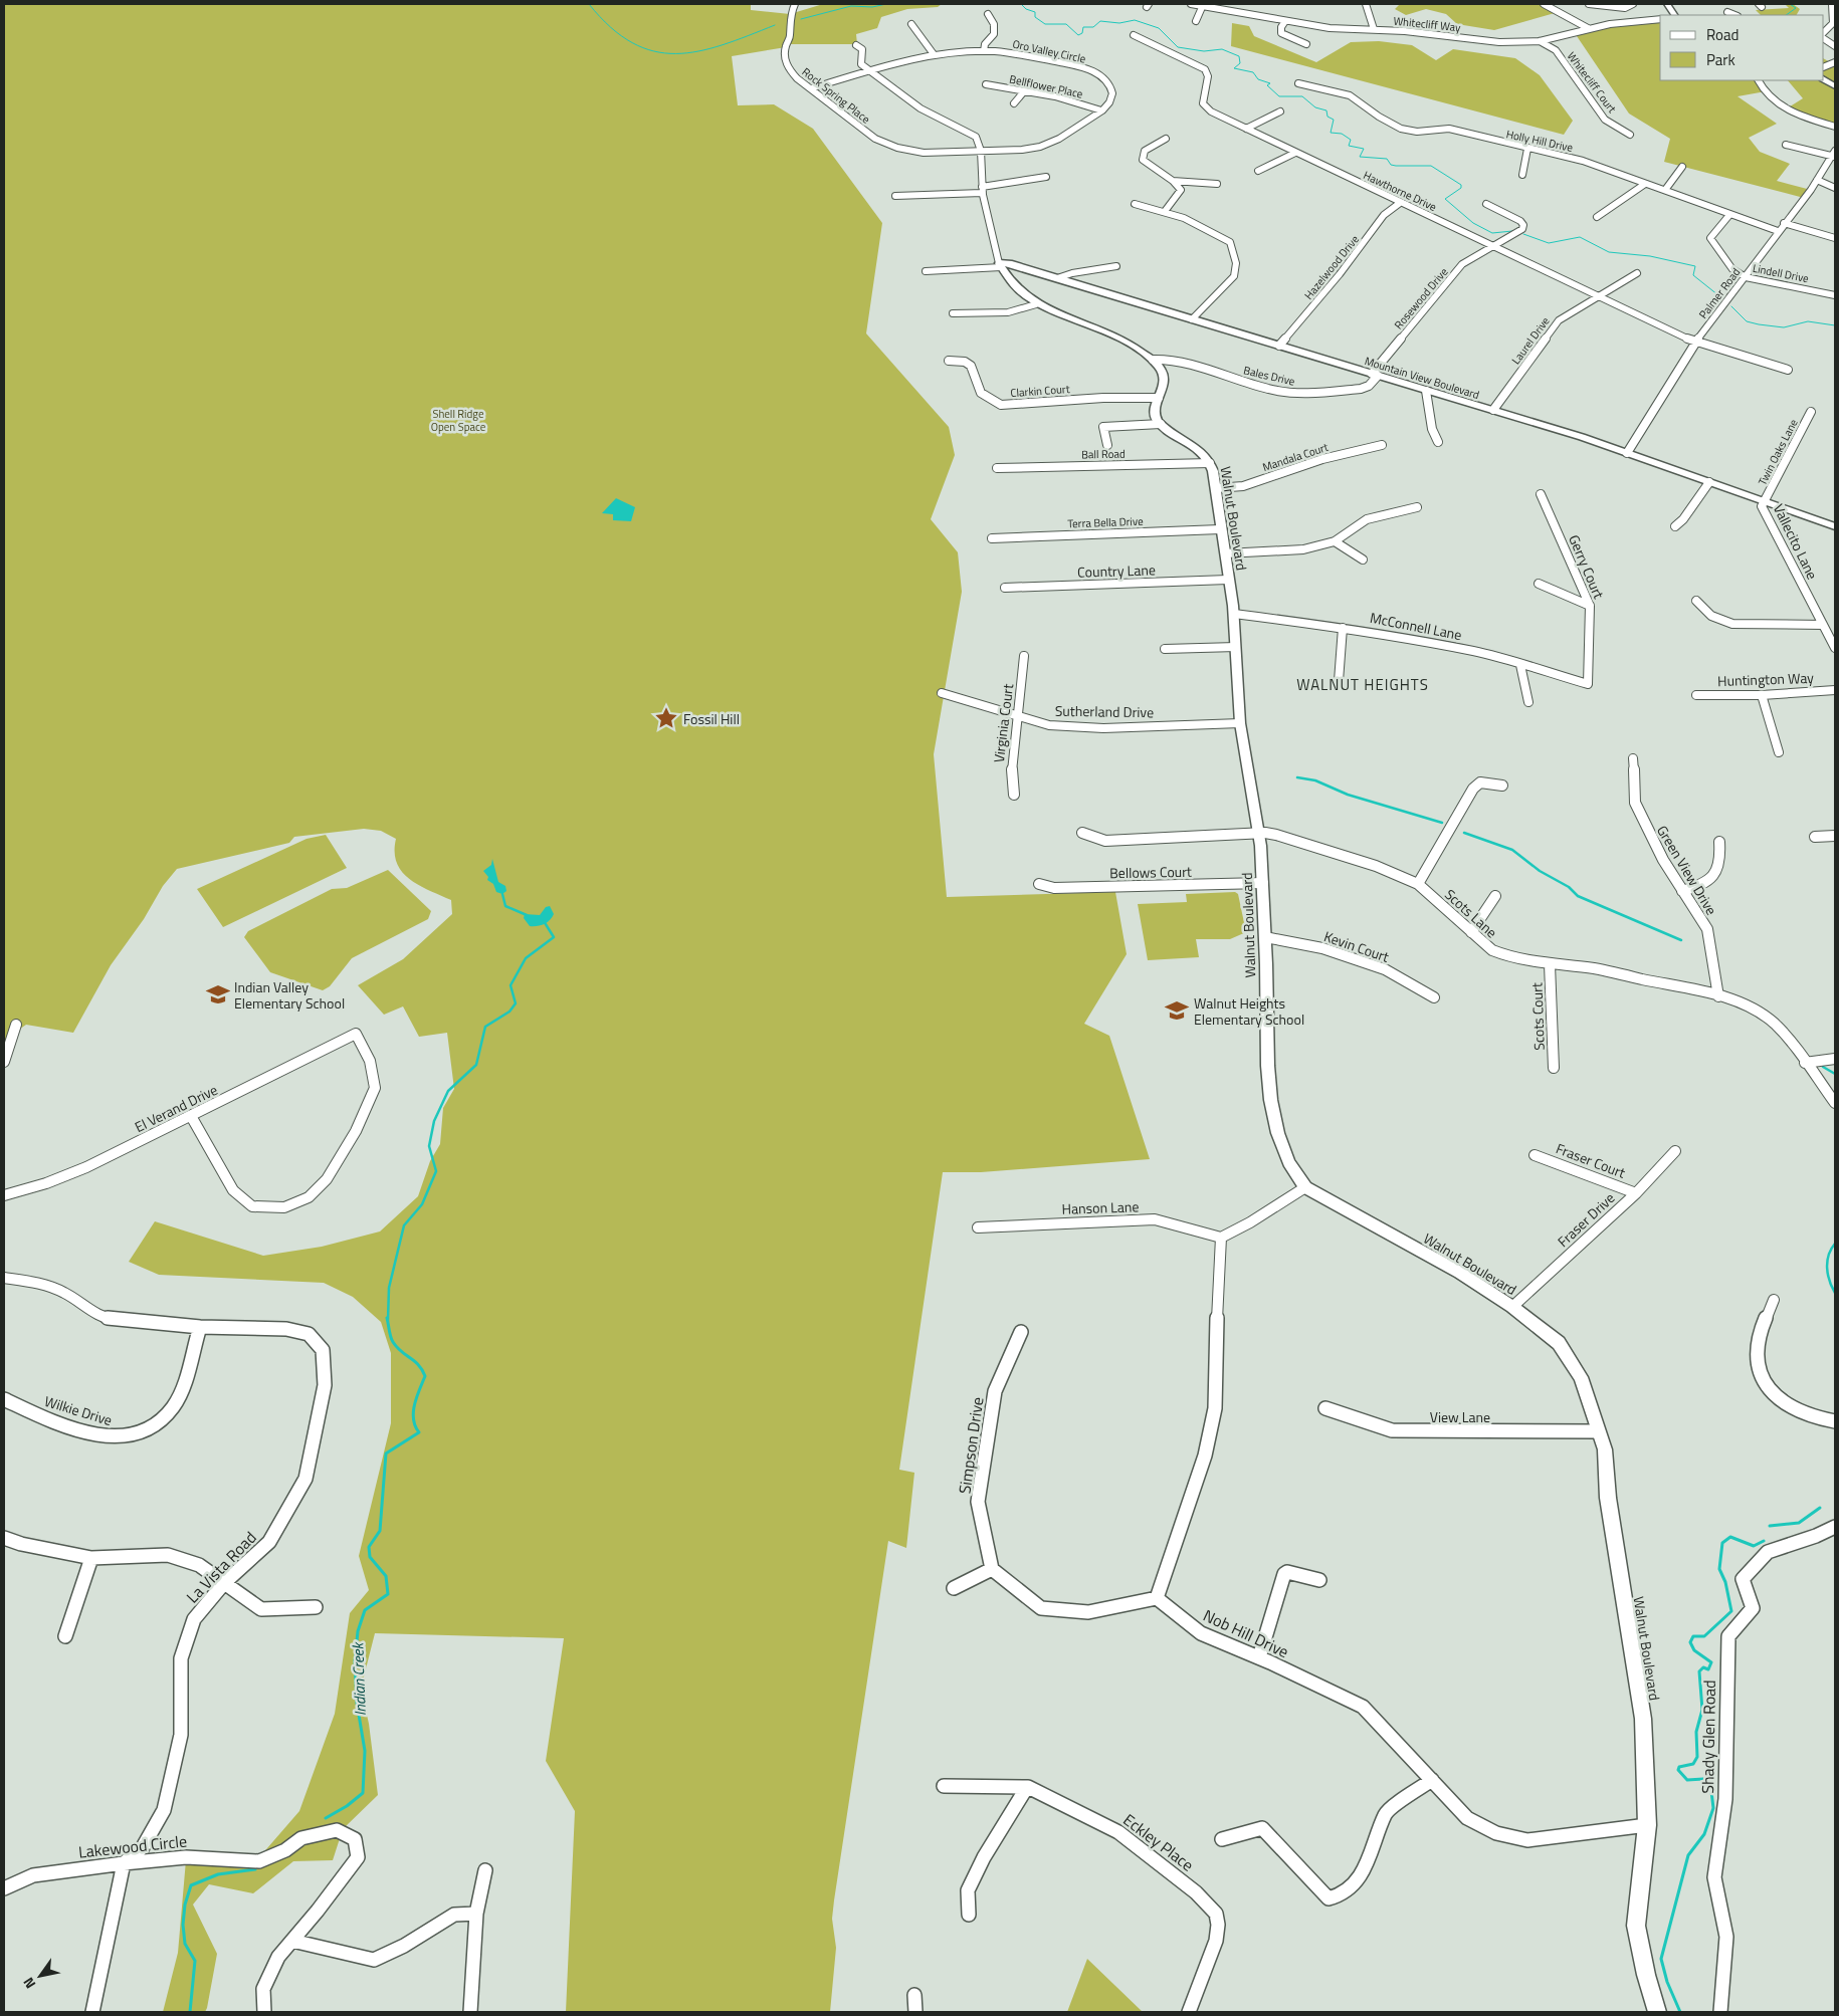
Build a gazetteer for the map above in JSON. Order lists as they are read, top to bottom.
{
  "streets": {
    "street": [
      "Whitecliff Way",
      "Oro Valley Circle",
      "Whitecliff Court",
      "Bellflower Place",
      "Rock Spring Place",
      "Holly Hill Drive",
      "Hawthorne Drive",
      "Hazelwood Drive",
      "Lindell Drive",
      "Palmer Road",
      "Rosewood Drive",
      "Laurel Drive",
      "Bales Drive",
      "Mountain View Boulevard",
      "Clarkin Court",
      "Twin Oaks Lane",
      "Ball Road",
      "Mandala Court",
      "Walnut Boulevard",
      "Terra Bella Drive",
      "Vallecito Lane",
      "Gerry Court",
      "Country Lane",
      "McConnell Lane",
      "Huntington Way",
      "Sutherland Drive",
      "Virginia Court",
      "Green View Drive",
      "Bellows Court",
      "Scots Lane",
      "Kevin Court",
      "Scots Court",
      "El Verand Drive",
      "Fraser Court",
      "Hanson Lane",
      "Fraser Drive",
      "Wilkie Drive",
      "View Lane",
      "Simpson Drive",
      "La Vista Road",
      "Nob Hill Drive",
      "Shady Glen Road",
      "Eckley Place",
      "Lakewood Circle"
    ]
  },
  "crossings": [
    ["Whitecliff Way", "Whitecliff Court"],
    ["Oro Valley Circle", "Bellflower Place"],
    ["Oro Valley Circle", "Rock Spring Place"],
    ["Holly Hill Drive", "Lindell Drive"],
    ["Holly Hill Drive", "Palmer Road"],
    ["Hawthorne Drive", "Hazelwood Drive"],
    ["Hawthorne Drive", "Palmer Road"],
    ["Hawthorne Drive", "Rosewood Drive"],
    ["Hawthorne Drive", "Laurel Drive"],
    ["Hazelwood Drive", "Mountain View Boulevard"],
    ["Lindell Drive", "Palmer Road"],
    ["Palmer Road", "Mountain View Boulevard"],
    ["Rosewood Drive", "Bales Drive"],
    ["Rosewood Drive", "Mountain View Boulevard"],
    ["Laurel Drive", "Mountain View Boulevard"],
    ["Bales Drive", "Mountain View Boulevard"],
    ["Mountain View Boulevard", "Twin Oaks Lane"],
    ["Mountain View Boulevard", "Vallecito Lane"],
    ["Twin Oaks Lane", "Vallecito Lane"],
    ["Ball Road", "Walnut Boulevard"],
    ["Mandala Court", "Walnut Boulevard"],
    ["Walnut Boulevard", "Terra Bella Drive"],
    ["Walnut Boulevard", "Country Lane"],
    ["Walnut Boulevard", "McConnell Lane"],
    ["Walnut Boulevard", "Sutherland Drive"],
    ["Walnut Boulevard", "Bellows Court"],
    ["Walnut Boulevard", "Scots Lane"],
    ["Walnut Boulevard", "Kevin Court"],
    ["Walnut Boulevard", "Fraser Drive"],
    ["Walnut Boulevard", "View Lane"],
    ["Walnut Boulevard", "Nob Hill Drive"],
    ["Gerry Court", "McConnell Lane"],
    ["Sutherland Drive", "Virginia Court"],
    ["Green View Drive", "Scots Lane"],
    ["Scots Lane", "Scots Court"],
    ["Fraser Court", "Fraser Drive"],
    ["Wilkie Drive", "La Vista Road"],
    ["La Vista Road", "Lakewood Circle"]
  ],
  "districts": ["WALNUT HEIGHTS"],
  "water": ["Indian Creek"],
  "parks": ["Shell Ridge Open Space"],
  "places": {
    "place": ["Fossil Hill"],
    "school or university": ["Indian Valley Elementary School", "Walnut Heights Elementary School"]
  },
  "legend": ["Road", "Park"],
  "north": "bottom left"
}
